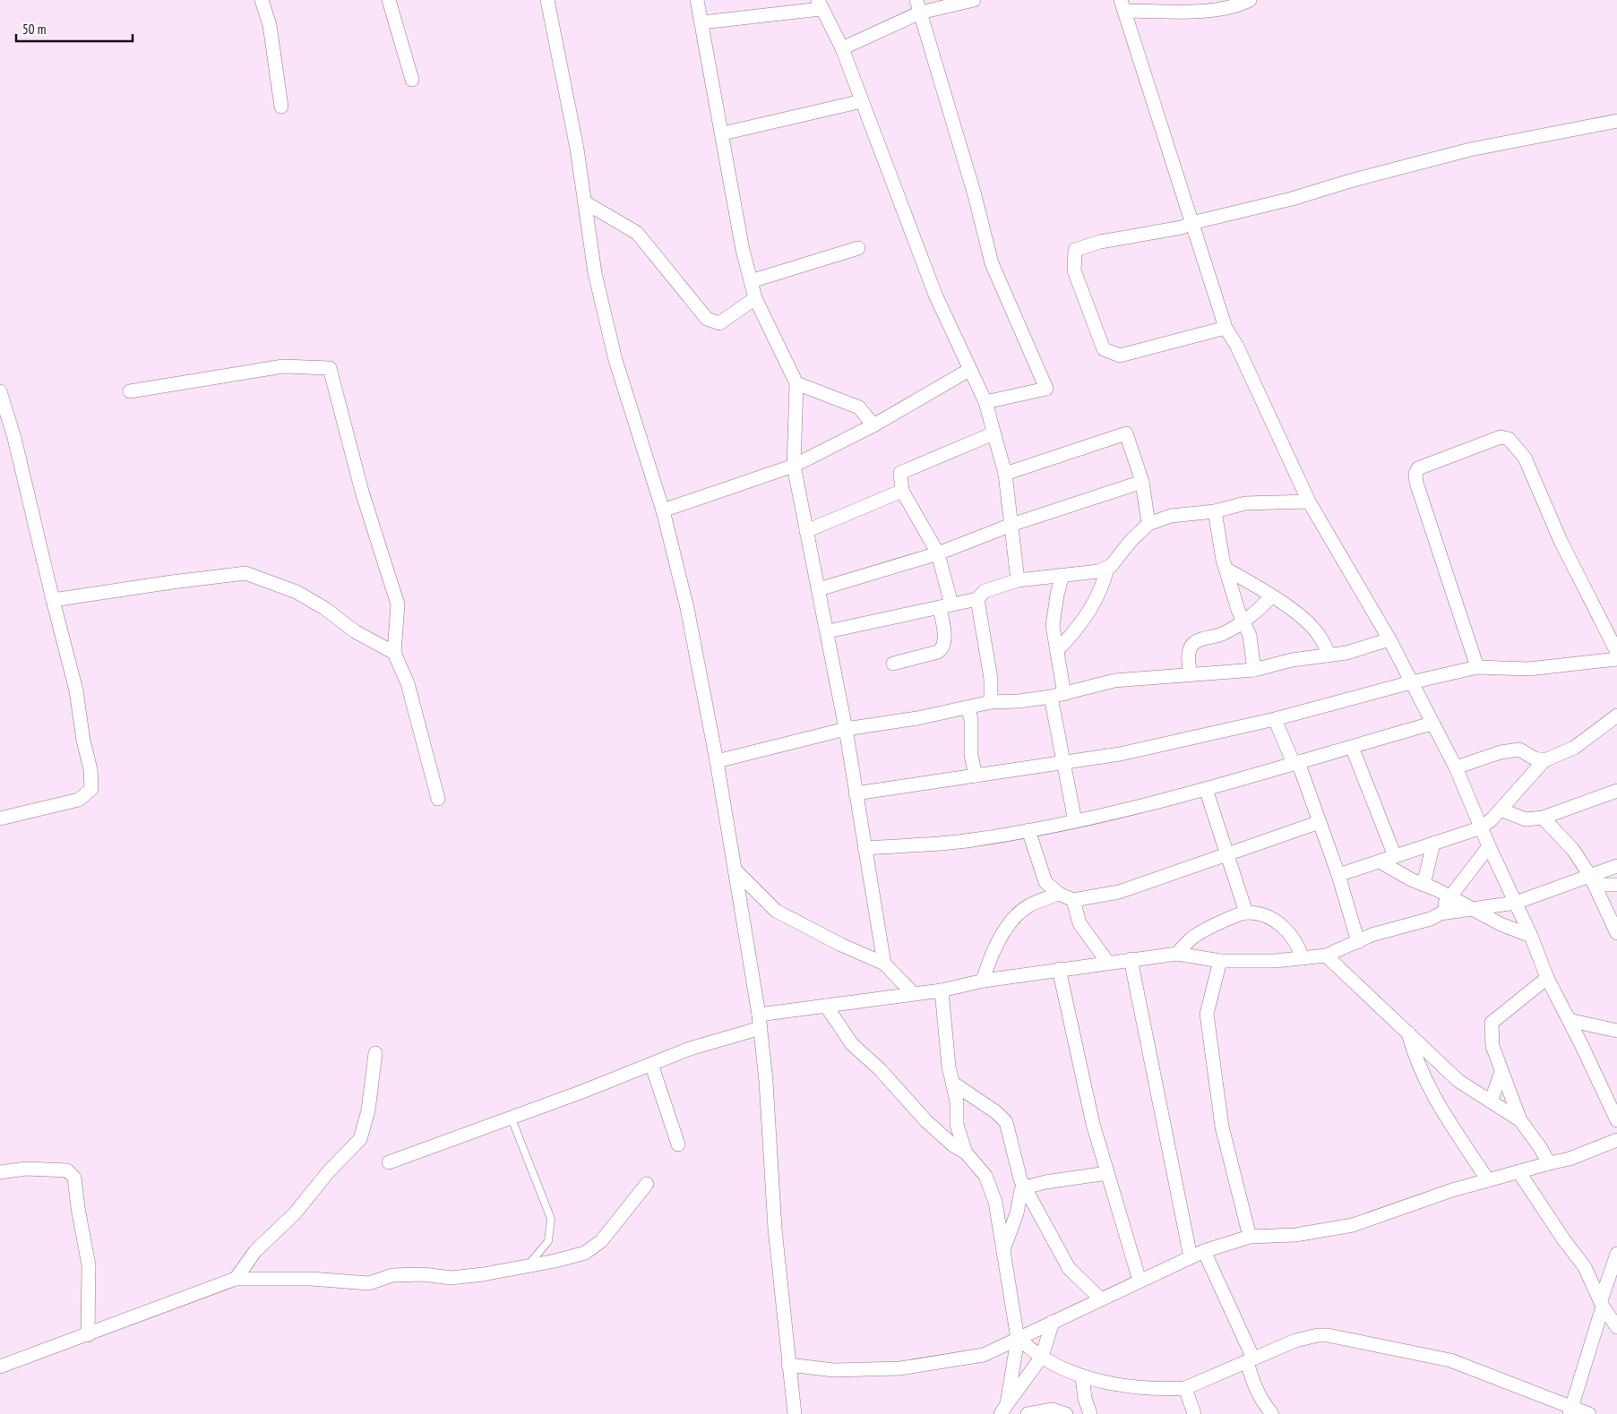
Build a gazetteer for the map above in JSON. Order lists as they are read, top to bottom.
{
  "scale_bar": "50 m"
}
